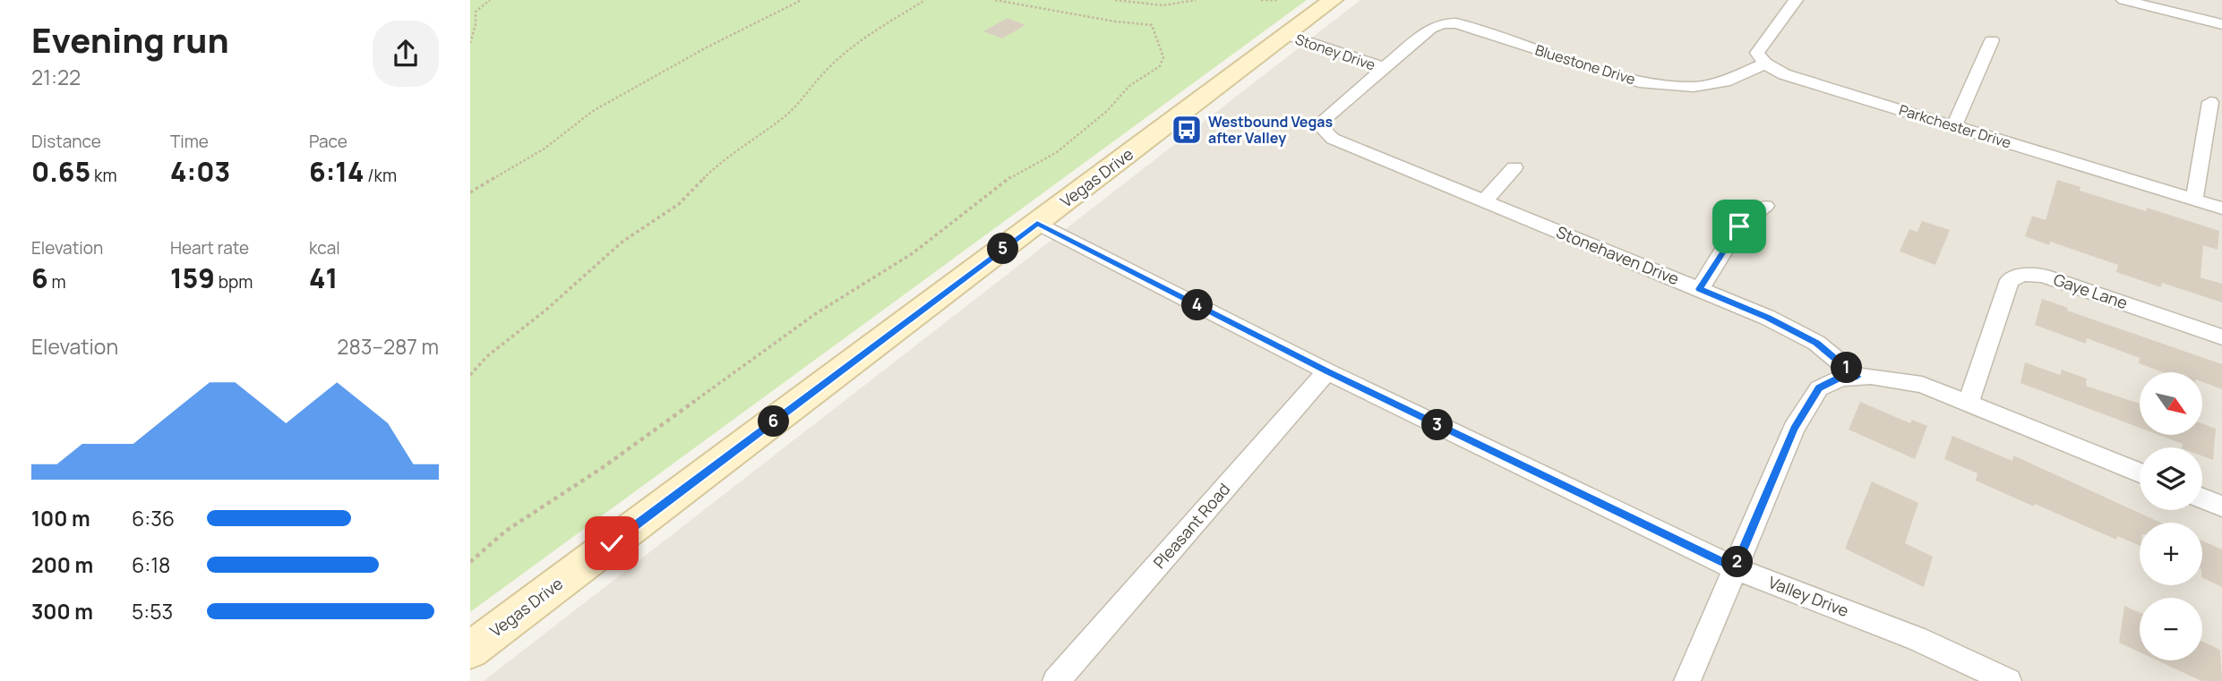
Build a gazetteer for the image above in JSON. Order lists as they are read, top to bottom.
{
  "streets": {
    "main road": ["Vegas Drive"],
    "street": [
      "Stoney Drive",
      "Bluestone Drive",
      "Parkchester Drive",
      "Stonehaven Drive",
      "Gaye Lane",
      "Pleasant Road",
      "Valley Drive"
    ]
  },
  "crossings": [
    ["Stoney Drive", "Bluestone Drive"],
    ["Stoney Drive", "Vegas Drive"],
    ["Stoney Drive", "Stonehaven Drive"],
    ["Bluestone Drive", "Parkchester Drive"],
    ["Bluestone Drive", "Stonehaven Drive"],
    ["Vegas Drive", "Valley Drive"],
    ["Pleasant Road", "Valley Drive"]
  ],
  "places": {
    "bus stop": ["Westbound Vegas after Valley"]
  },
  "north": "bottom right",
  "page": {
    "heading": ["Evening run", "21:22"],
    "stats": [
      ["Distance", "0.65 km"],
      ["Time", "4:03"],
      ["Pace", "6:14 /km"],
      ["Elevation", "6 m"],
      ["Heart rate", "159 bpm"],
      ["kcal", "41"]
    ],
    "pins": [
      "5",
      "4",
      "1",
      "6",
      "3",
      "2"
    ],
    "chart": ["Elevation", "283–287 m"],
    "map_buttons": ["+", "−"],
    "list": [
      {
        "name": "100 m",
        "note": "6:36"
      },
      {
        "name": "200 m",
        "note": "6:18"
      },
      {
        "name": "300 m",
        "note": "5:53"
      }
    ]
  }
}
